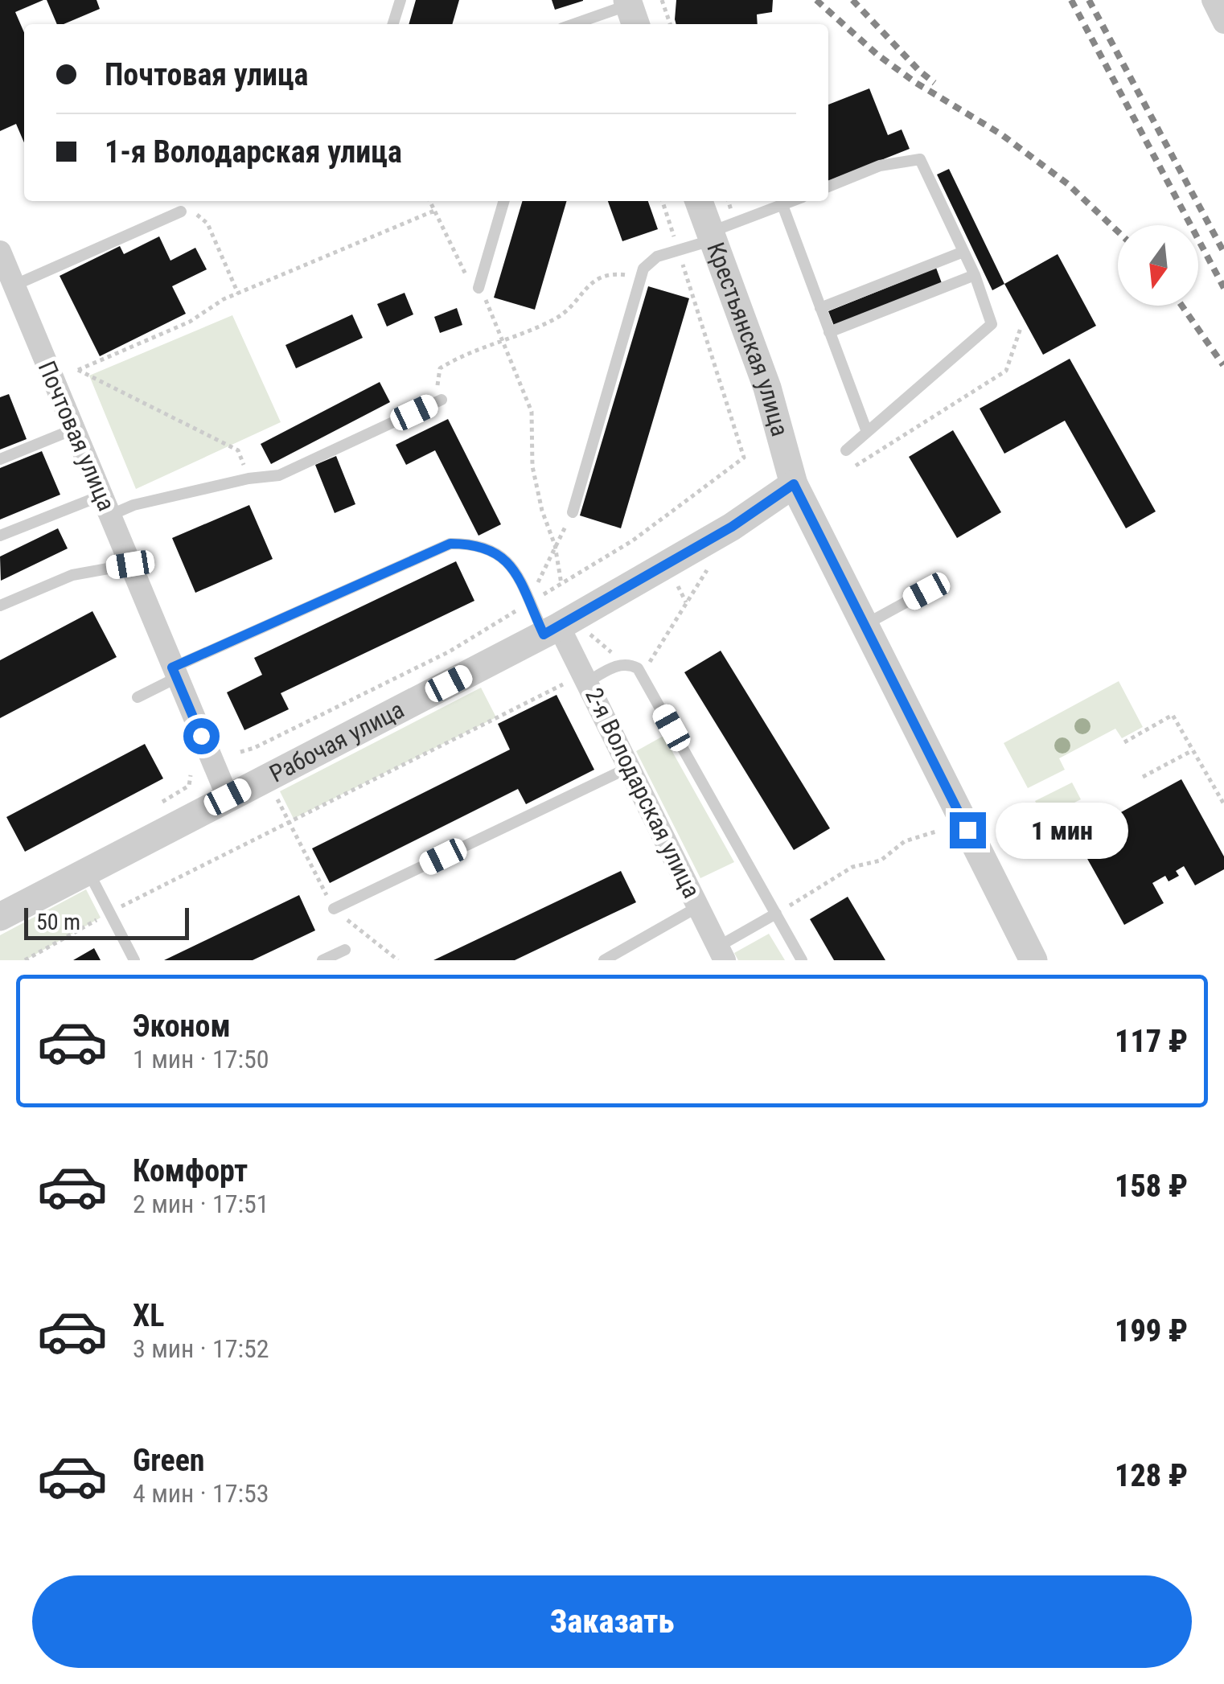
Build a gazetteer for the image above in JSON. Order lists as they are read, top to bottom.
{
  "streets": {
    "street": [
      "Крестьянская улица",
      "Почтовая улица",
      "Рабочая улица",
      "2-я Володарская улица"
    ]
  },
  "crossings": [
    ["Крестьянская улица", "Рабочая улица"],
    ["Почтовая улица", "Рабочая улица"],
    ["Рабочая улица", "2-я Володарская улица"]
  ],
  "scale_bar": "50 m",
  "north": "bottom",
  "page": {
    "banner": ["Почтовая улица", "1-я Володарская улица"],
    "bubble": "1 мин",
    "scale": "50 m",
    "list": [
      {
        "name": "Эконом",
        "note": "1 мин · 17:50",
        "value": "117 ₽"
      },
      {
        "name": "Комфорт",
        "note": "2 мин · 17:51",
        "value": "158 ₽"
      },
      {
        "name": "XL",
        "note": "3 мин · 17:52",
        "value": "199 ₽"
      },
      {
        "name": "Green",
        "note": "4 мин · 17:53",
        "value": "128 ₽"
      }
    ],
    "buttons": "Заказать"
  }
}
